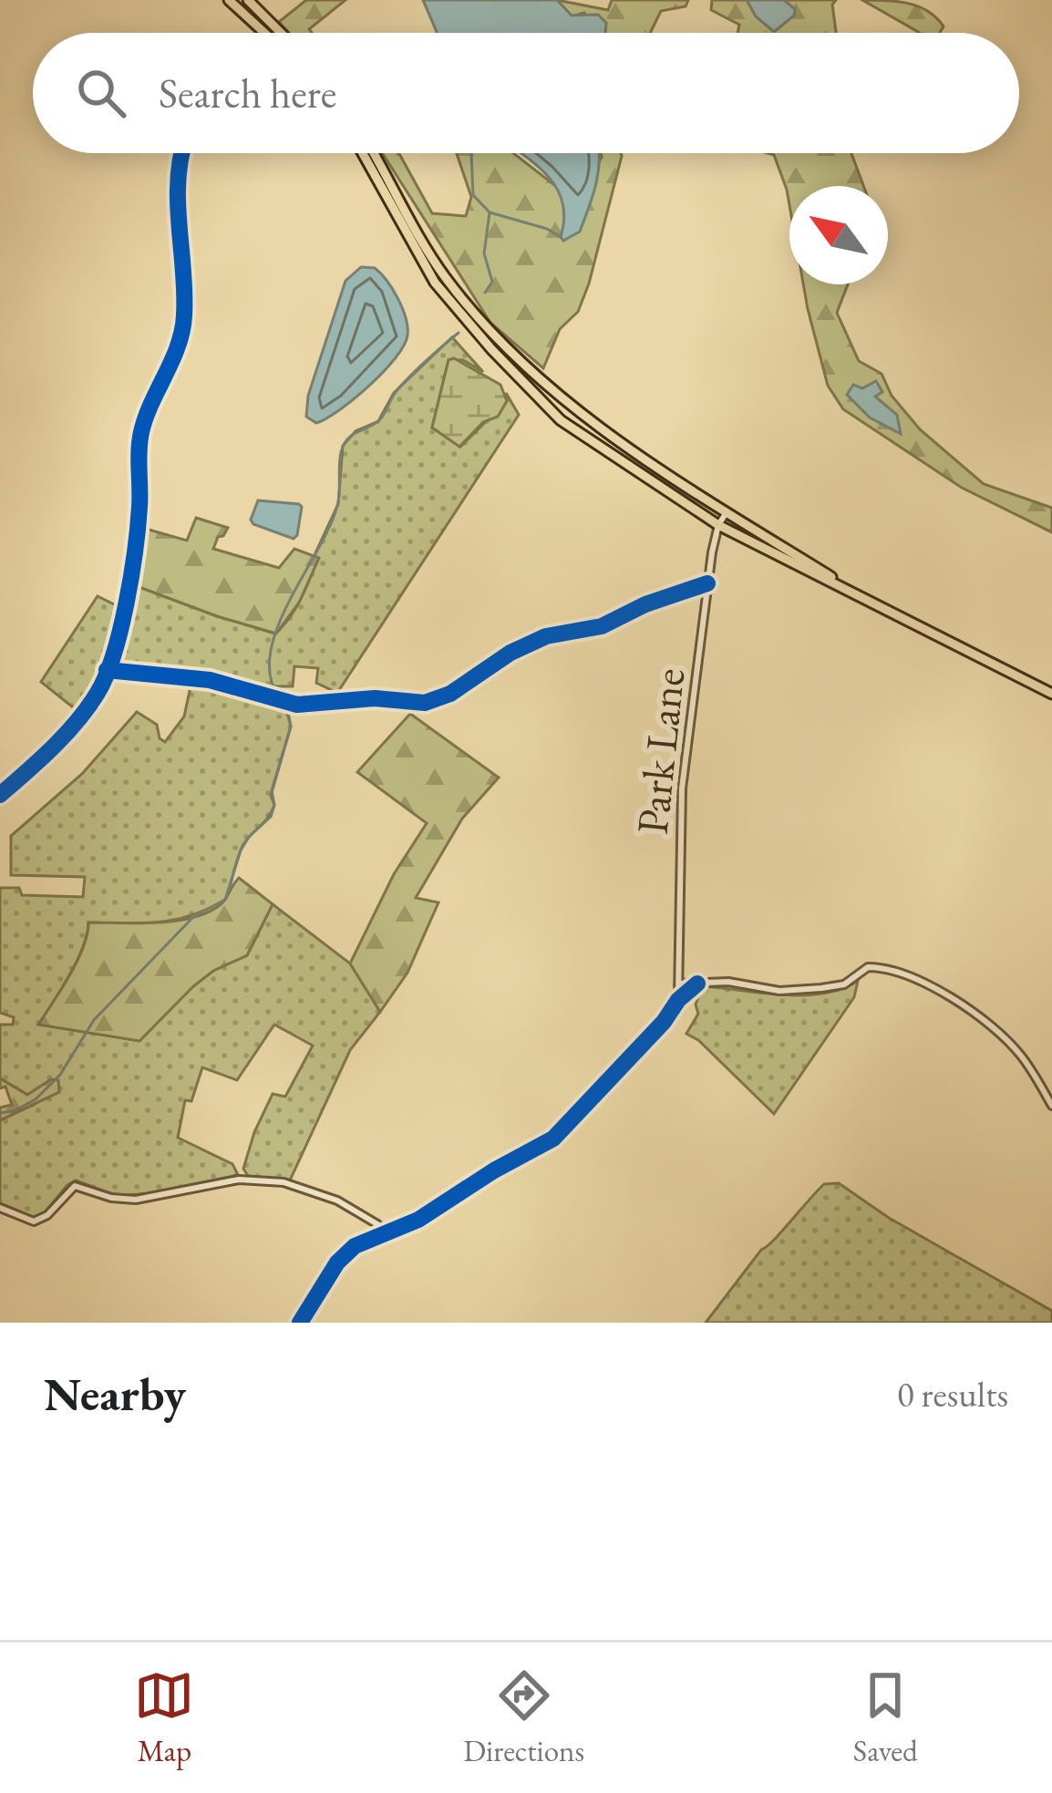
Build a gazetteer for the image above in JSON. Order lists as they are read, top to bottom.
{
  "streets": {
    "street": ["Park Lane"]
  },
  "north": "top left",
  "page": {
    "search": "Search here",
    "heading": ["Nearby", "0 results"],
    "nav": ["Map", "Directions", "Saved"]
  }
}
